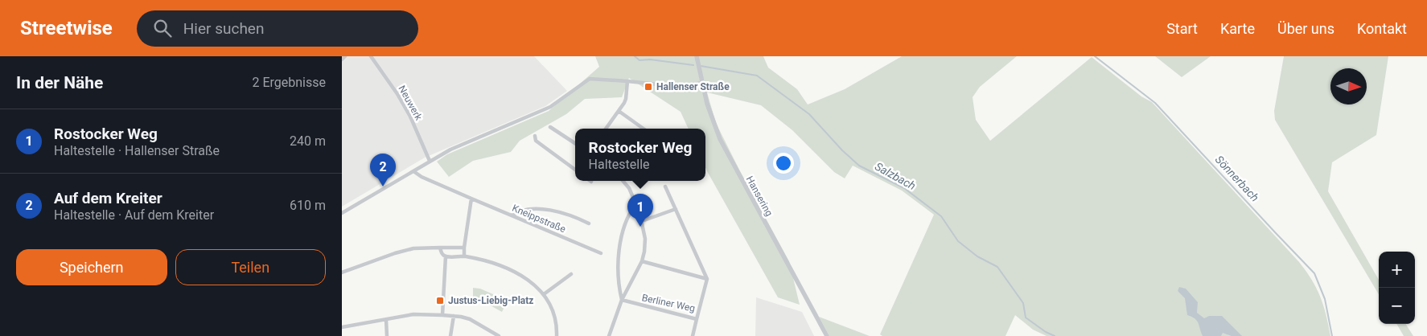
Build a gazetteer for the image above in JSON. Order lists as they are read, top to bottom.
{
  "streets": {
    "street": [
      "Neuwerk",
      "Hansering",
      "Kneippstraße",
      "Berliner Weg"
    ]
  },
  "water": ["Salzbach", "Sönnerbach"],
  "places": {
    "transit": ["Hallenser Straße", "Justus-Liebig-Platz"]
  },
  "north": "right",
  "page": {
    "header": "Streetwise",
    "search": "Hier suchen",
    "nav": [
      "Start",
      "Karte",
      "Über uns",
      "Kontakt"
    ],
    "heading": ["In der Nähe", "2 Ergebnisse"],
    "list": [
      {
        "mark": "1",
        "name": "Rostocker Weg",
        "note": "Haltestelle · Hallenser Straße",
        "value": "240 m"
      },
      {
        "mark": "2",
        "name": "Auf dem Kreiter",
        "note": "Haltestelle · Auf dem Kreiter",
        "value": "610 m"
      }
    ],
    "popup": ["Rostocker Weg", "Haltestelle"],
    "pins": ["2", "1"],
    "buttons": ["Speichern", "Teilen"],
    "map_buttons": ["+", "−"]
  }
}
